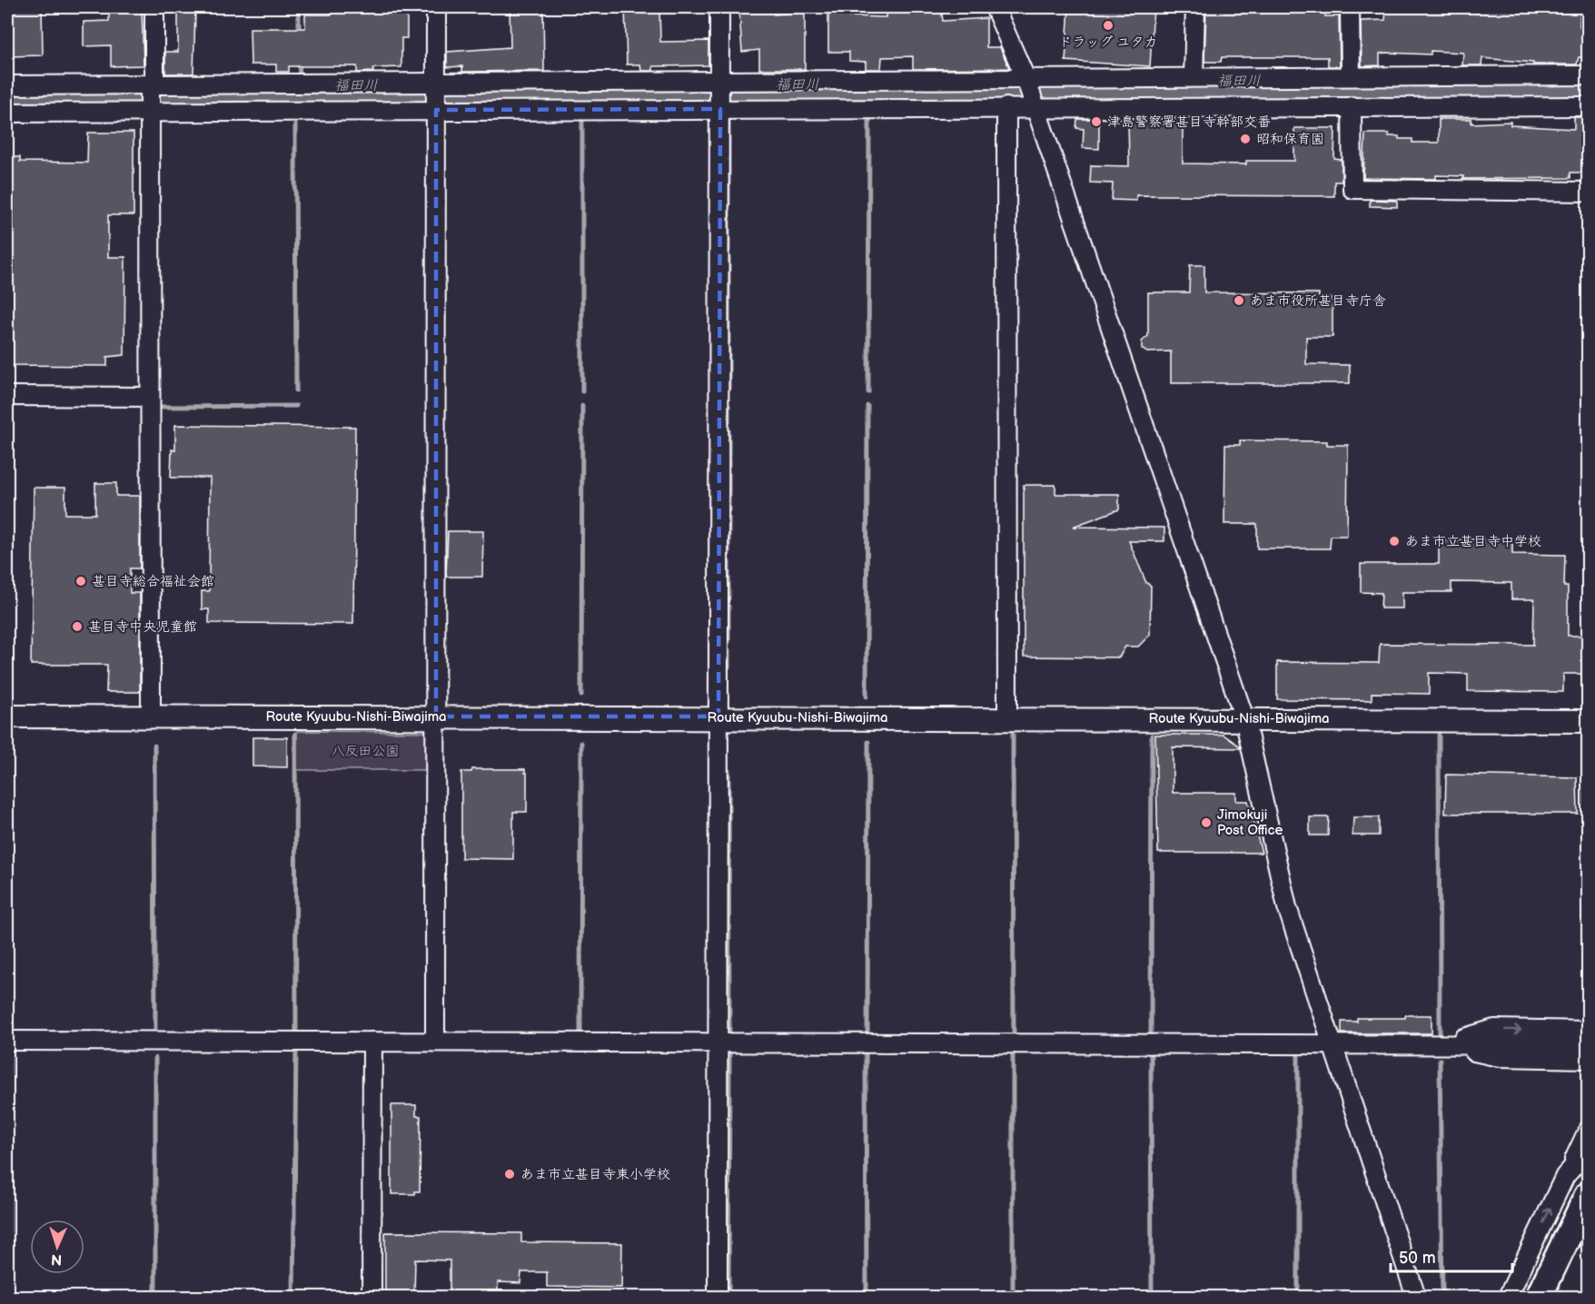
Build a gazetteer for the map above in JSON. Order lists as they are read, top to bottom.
{
  "streets": {
    "main road": ["Route Kyuubu-Nishi-Biwajima"]
  },
  "water": ["福田川"],
  "parks": ["八反田公園"],
  "places": [
    "ドラッグ ユタカ",
    "津島警察署甚目寺幹部交番",
    "昭和保育園",
    "あま市役所甚目寺庁舎",
    "あま市立甚目寺中学校",
    "甚目寺総合福祉会館",
    "甚目寺中央児童館",
    "Jimokuji Post Office",
    "あま市立甚目寺東小学校"
  ],
  "scale_bar": "50 m",
  "north": "bottom"
}
